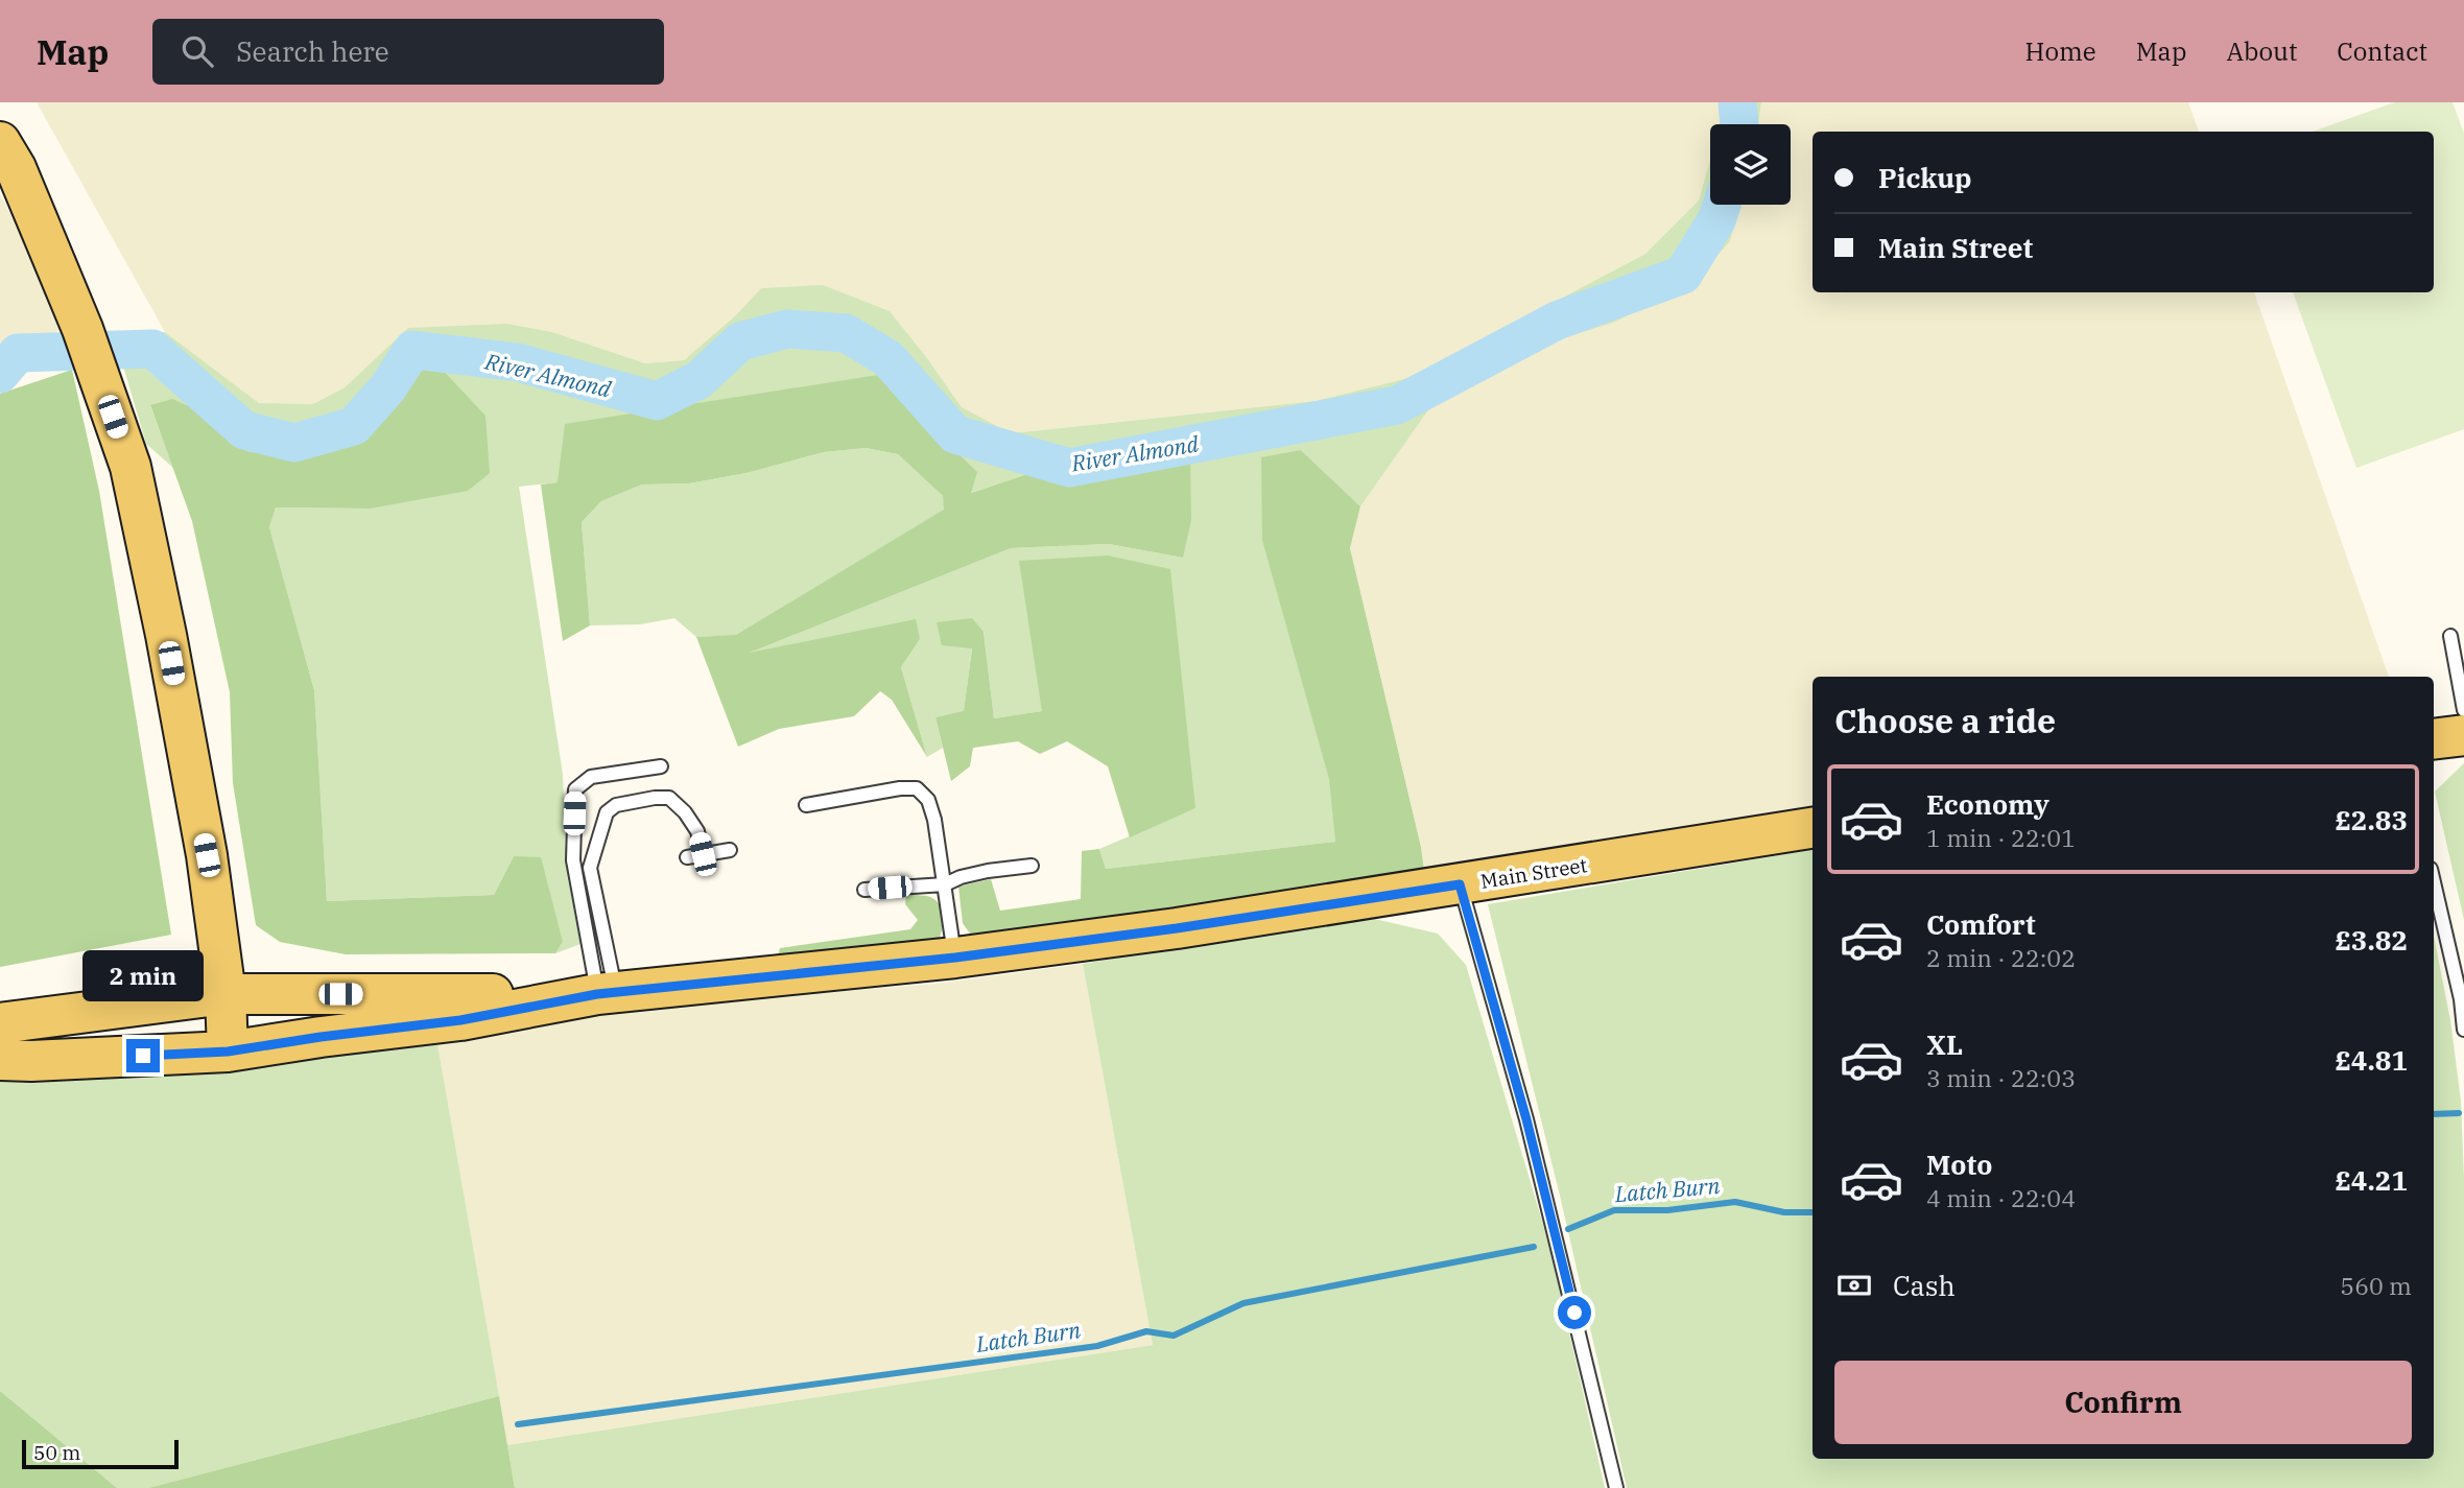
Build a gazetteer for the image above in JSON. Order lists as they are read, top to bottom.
{
  "streets": {
    "main road": ["Main Street"]
  },
  "water": ["River Almond", "Latch Burn"],
  "scale_bar": "50 m",
  "page": {
    "header": "Map",
    "search": "Search here",
    "nav": [
      "Home",
      "Map",
      "About",
      "Contact"
    ],
    "banner": ["Pickup", "Main Street"],
    "heading": "Choose a ride",
    "list": [
      {
        "name": "Economy",
        "note": "1 min · 22:01",
        "value": "£2.83"
      },
      {
        "name": "Comfort",
        "note": "2 min · 22:02",
        "value": "£3.82"
      },
      {
        "name": "XL",
        "note": "3 min · 22:03",
        "value": "£4.81"
      },
      {
        "name": "Moto",
        "note": "4 min · 22:04",
        "value": "£4.21"
      }
    ],
    "bubble": "2 min",
    "pay": ["Cash", "560 m"],
    "buttons": "Confirm",
    "scale": "50 m"
  }
}
